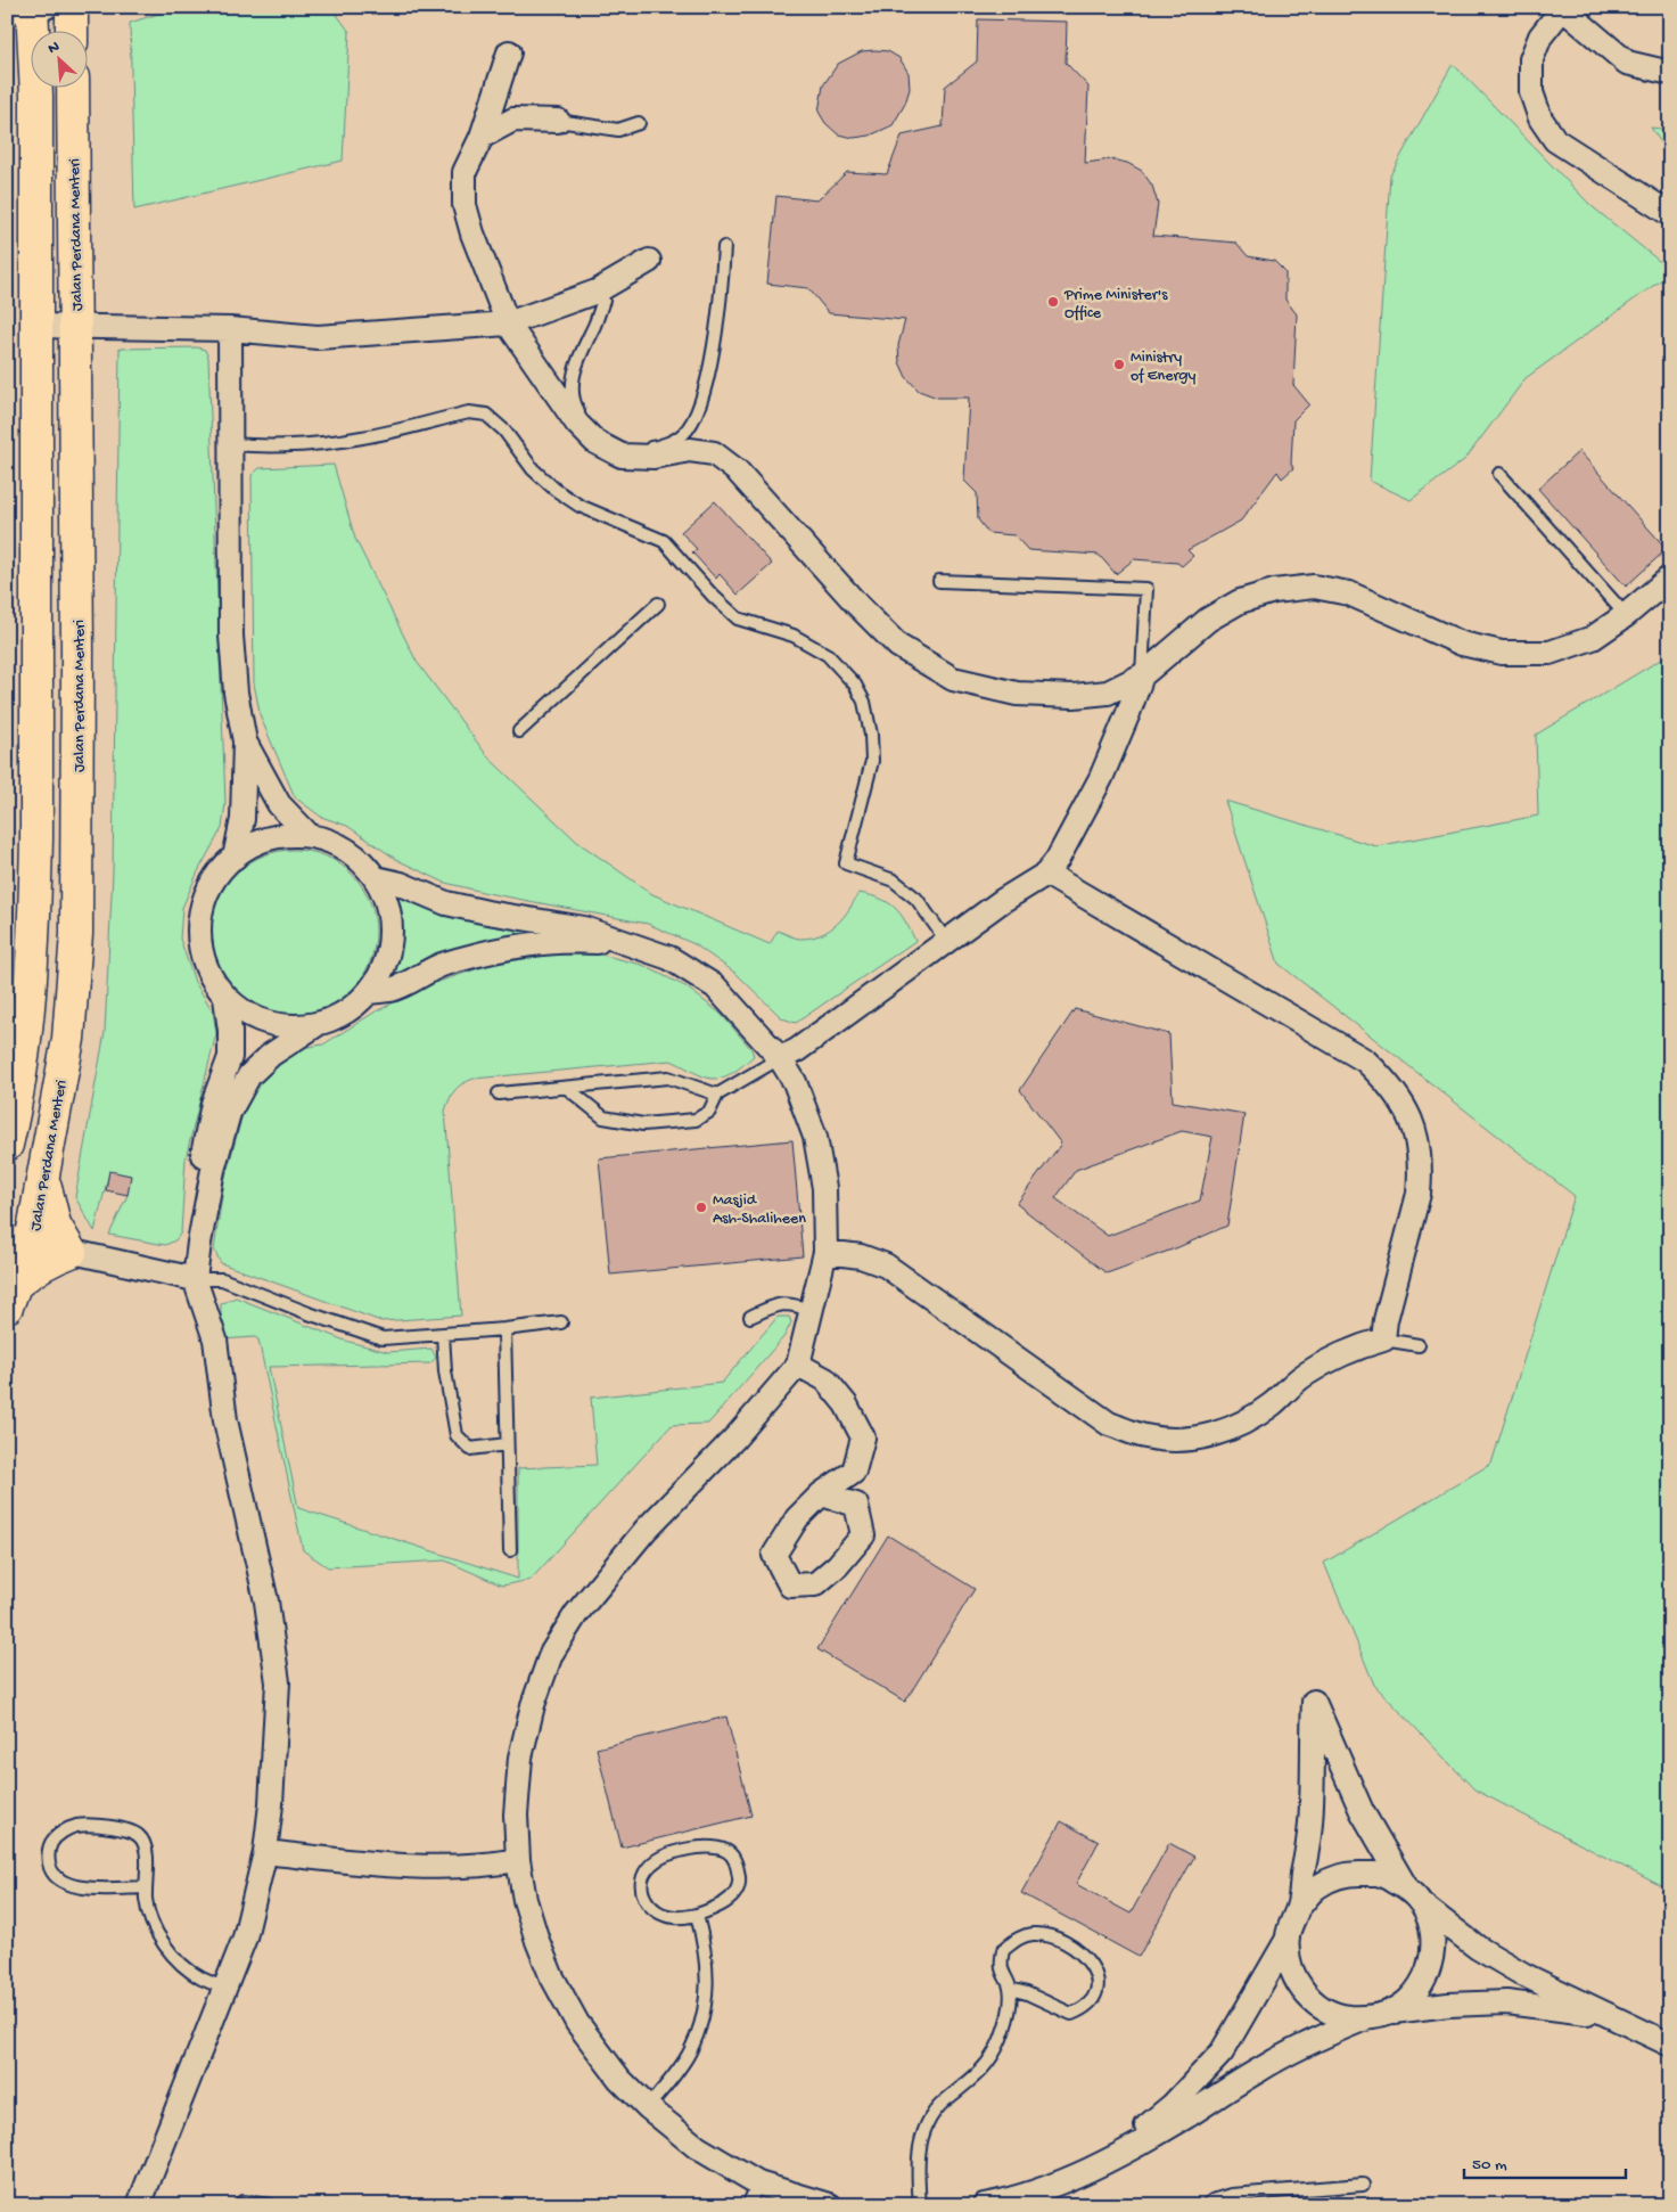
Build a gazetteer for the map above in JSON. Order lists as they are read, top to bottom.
{
  "streets": {
    "main road": ["Jalan Perdana Menteri"]
  },
  "places": ["Prime Minister's Office", "Ministry of Energy", "Masjid Ash-Shaliheen"],
  "scale_bar": "50 m",
  "north": "top left"
}
